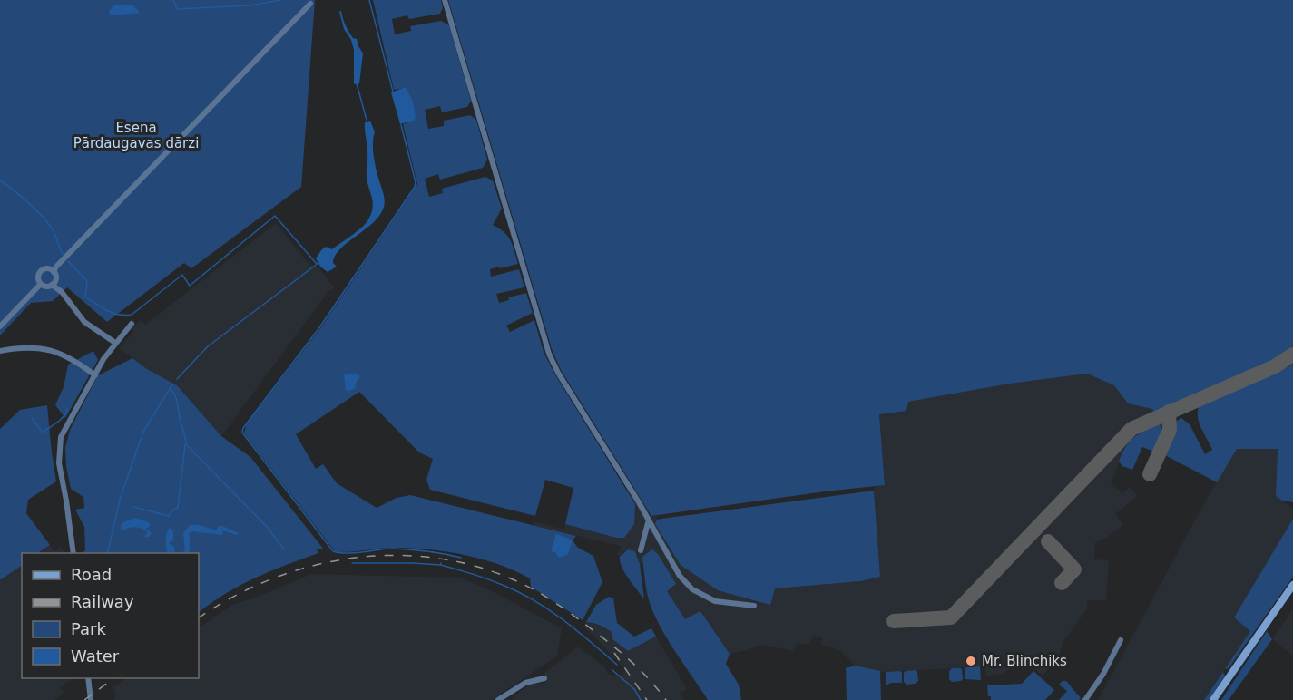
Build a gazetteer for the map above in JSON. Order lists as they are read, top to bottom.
{
  "parks": ["Esena Pārdaugavas dārzi"],
  "places": ["Mr. Blinchiks"],
  "legend": [
    "Road",
    "Railway",
    "Park",
    "Water"
  ]
}
